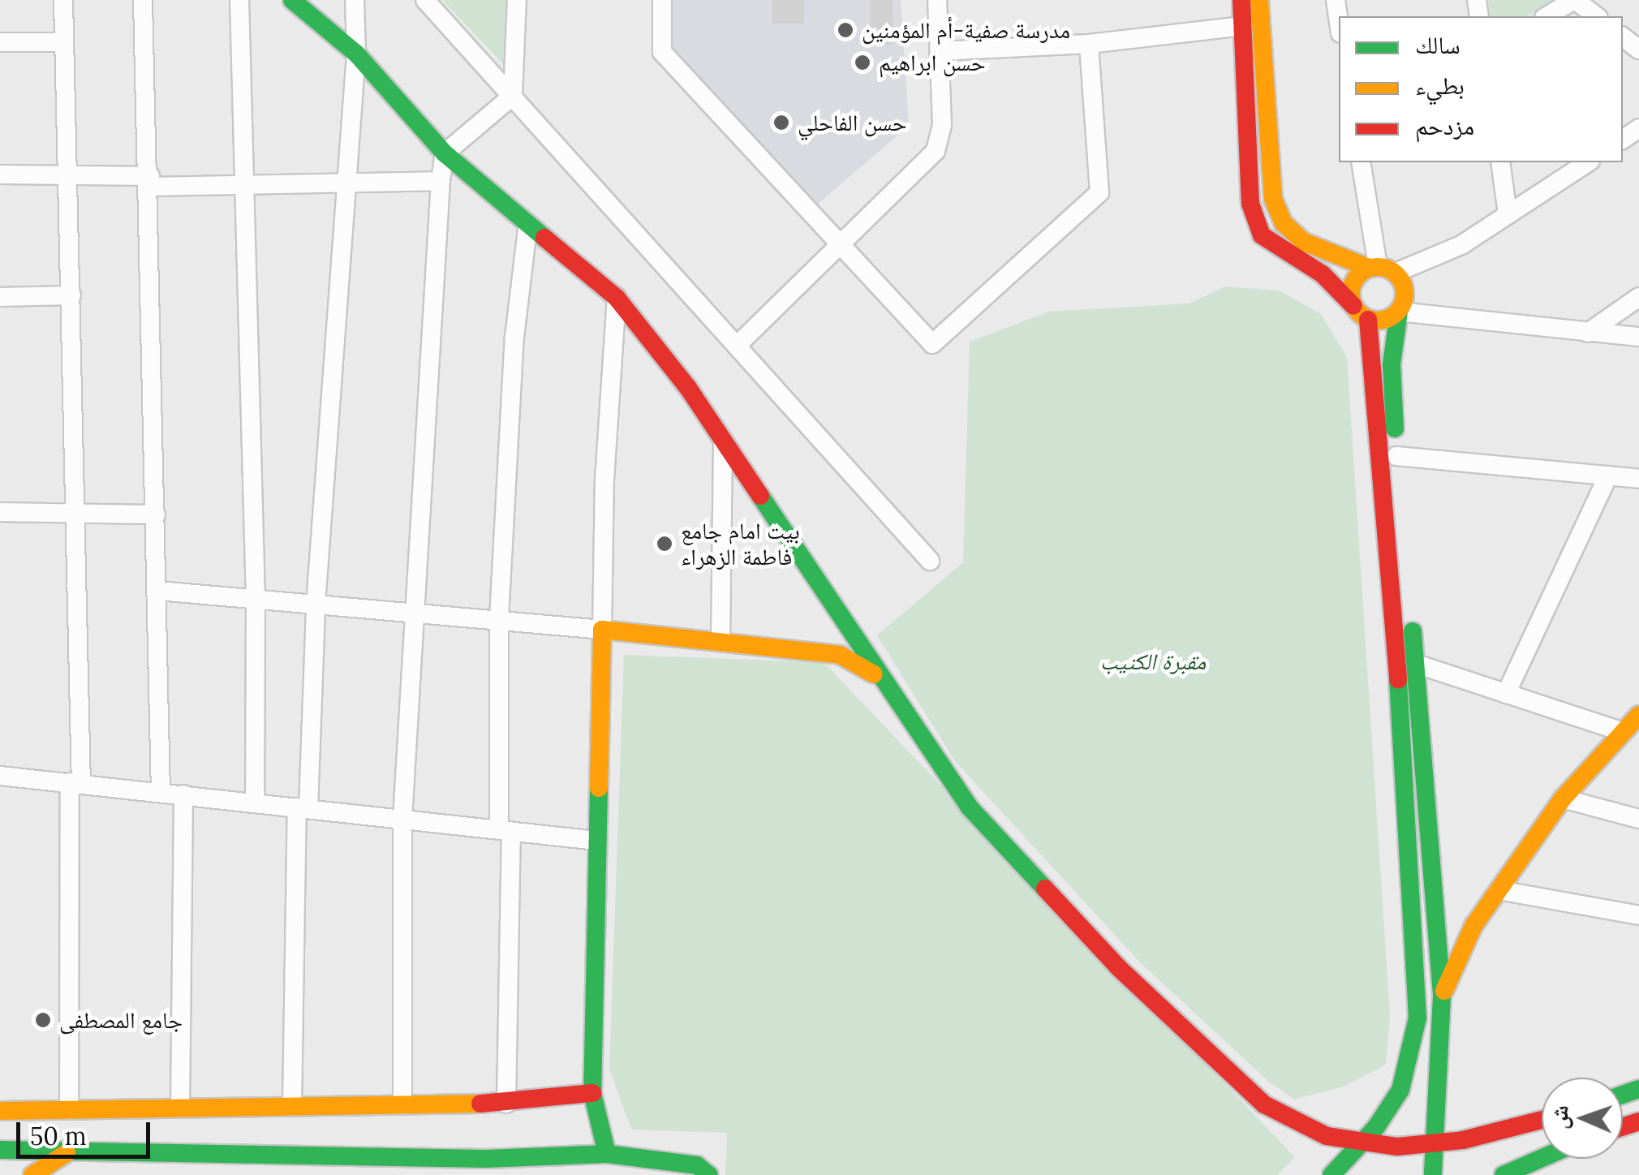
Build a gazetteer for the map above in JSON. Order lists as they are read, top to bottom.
{
  "parks": ["مقبرة الكتيب"],
  "places": [
    "مدرسة صفية-أم المؤمنين",
    "حسن ابراهيم",
    "حسن الفاحلي",
    "بيت امام جامع فاطمة الزهراء",
    "جامع المصطفى"
  ],
  "legend": ["سالك", "بطيء", "مزدحم"],
  "scale_bar": "50 m",
  "north": "left"
}
